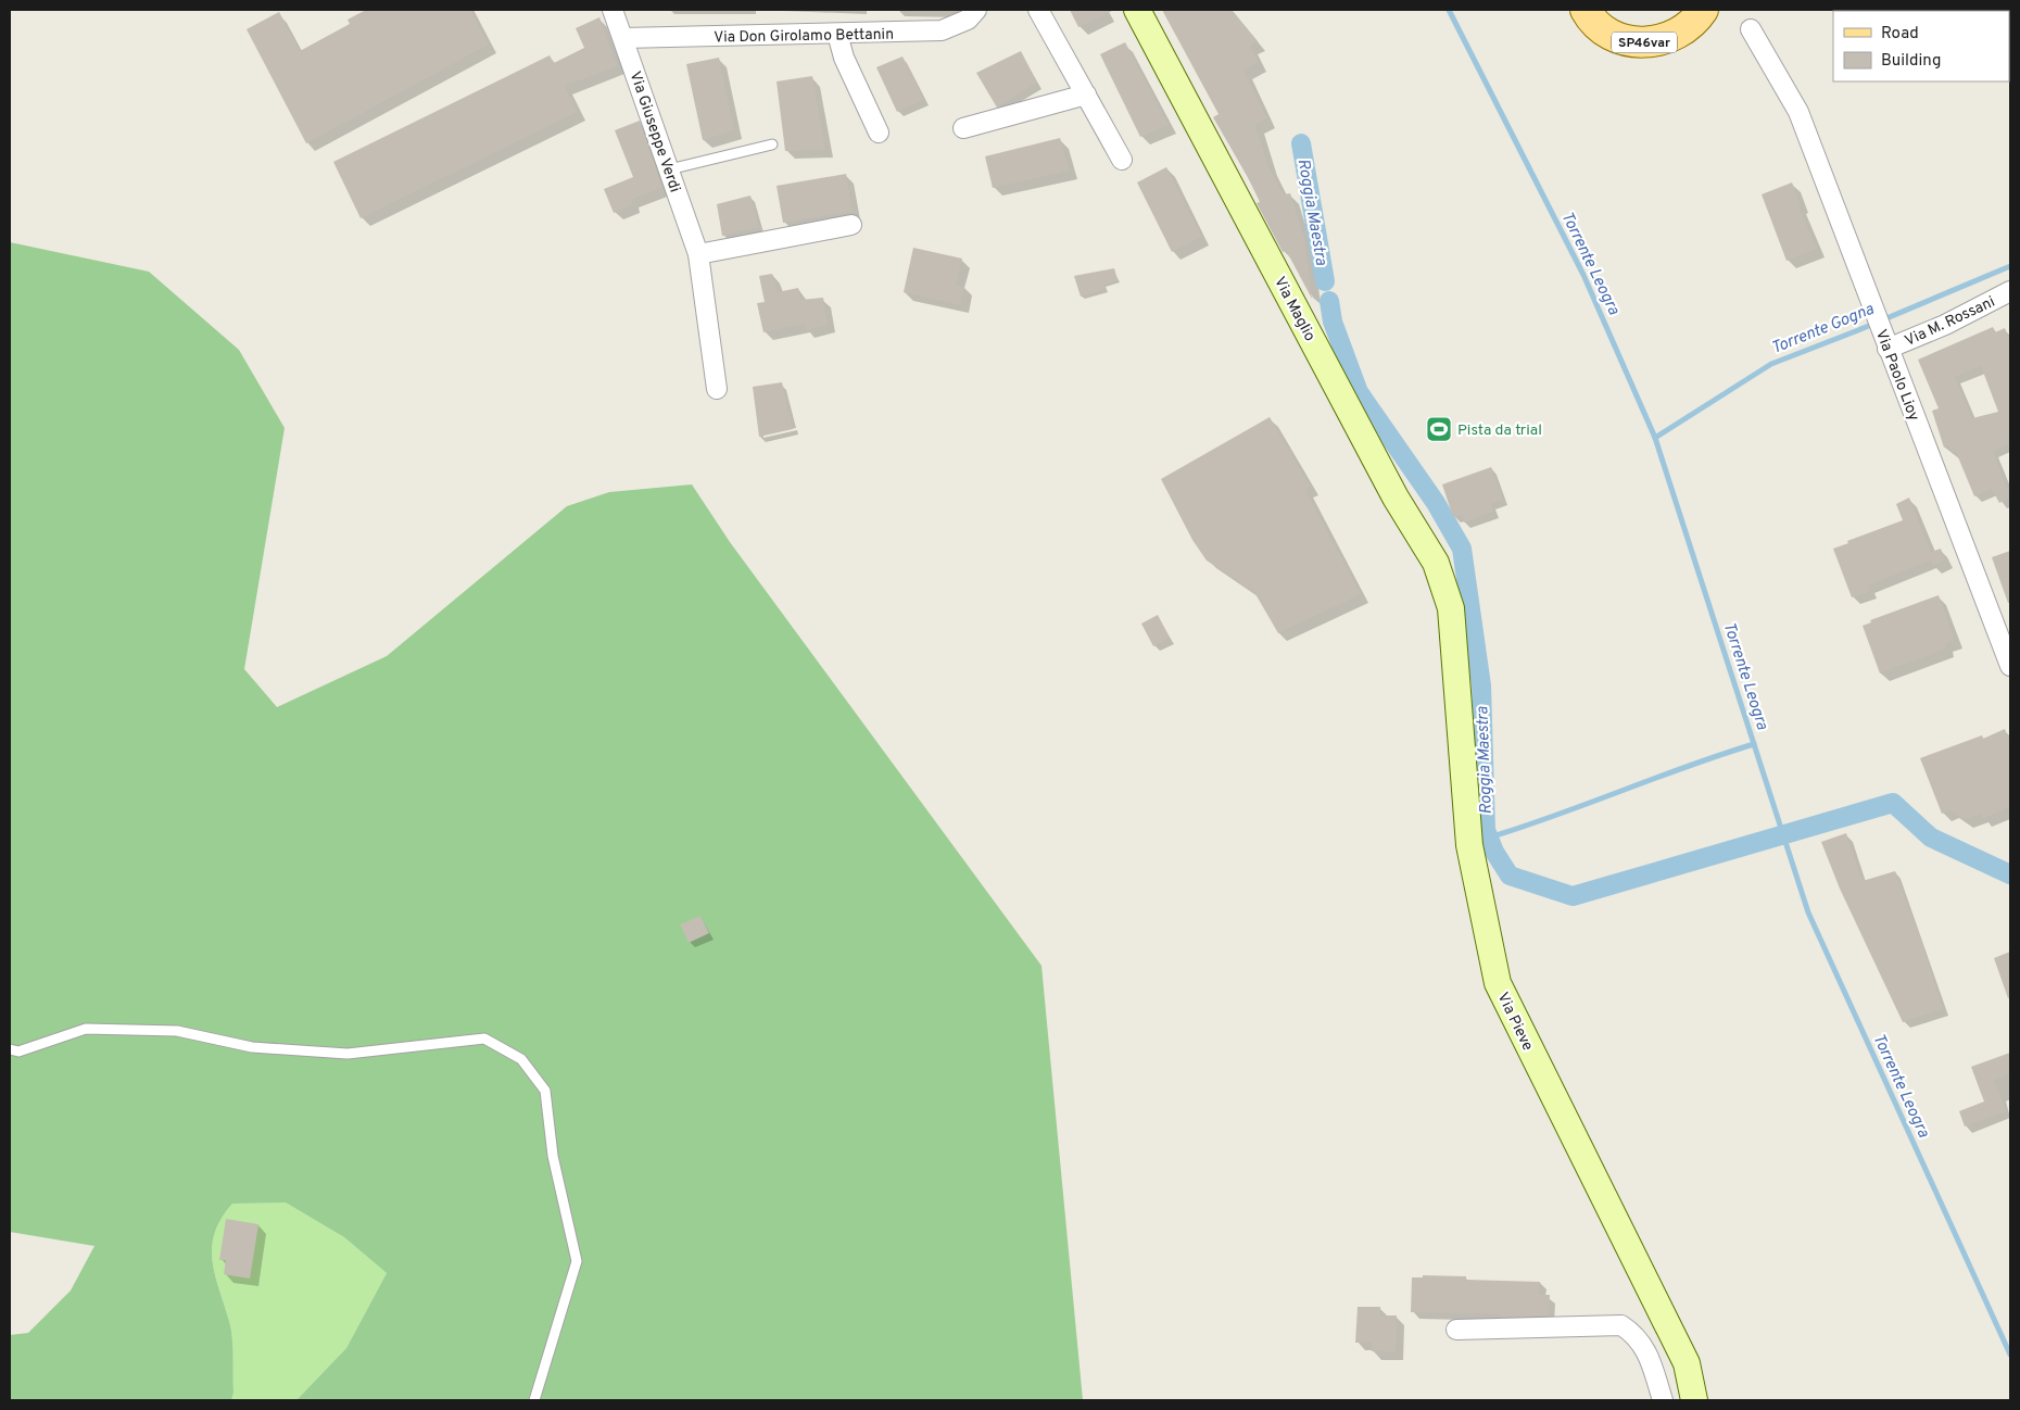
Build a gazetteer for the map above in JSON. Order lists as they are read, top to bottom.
{
  "streets": {
    "main road": ["SP46var"],
    "street": [
      "Via Don Girolamo Bettanin",
      "Via Giuseppe Verdi",
      "Via Maglio",
      "Via M. Rossani",
      "Via Paolo Lioy",
      "Via Pieve"
    ]
  },
  "crossings": [
    ["Via Don Girolamo Bettanin", "Via Giuseppe Verdi"],
    ["Via Maglio", "Via Pieve"],
    ["Via M. Rossani", "Via Paolo Lioy"]
  ],
  "water": ["Roggia Maestra", "Torrente Leogra", "Torrente Gogna"],
  "places": {
    "sports": ["Pista da trial"]
  },
  "legend": ["Road", "Building"]
}
